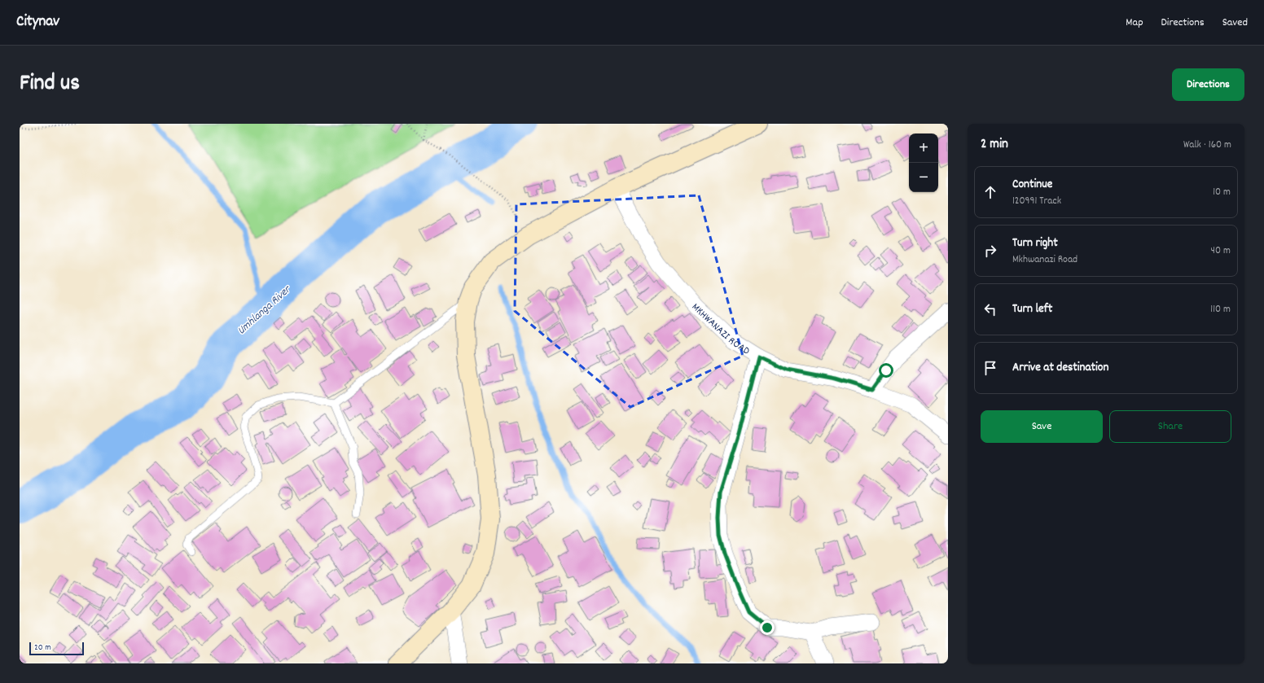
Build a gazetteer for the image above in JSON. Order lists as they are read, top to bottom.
{
  "streets": {
    "street": ["MKHWANAZI ROAD"]
  },
  "water": ["Umhlanga River"],
  "scale_bar": "20 m",
  "page": {
    "header": "Citynav",
    "nav": ["Map", "Directions", "Saved"],
    "title": "Find us",
    "buttons": [
      "Directions",
      ["Save", "Share"]
    ],
    "heading": ["2 min", "Walk · 160 m"],
    "map_buttons": ["+", "−"],
    "list": [
      ["Continue", "120991 Track", "10 m"],
      ["Turn right", "Mkhwanazi Road", "40 m"],
      ["Turn left", "110 m"],
      "Arrive at destination"
    ],
    "scale": "20 m"
  }
}
